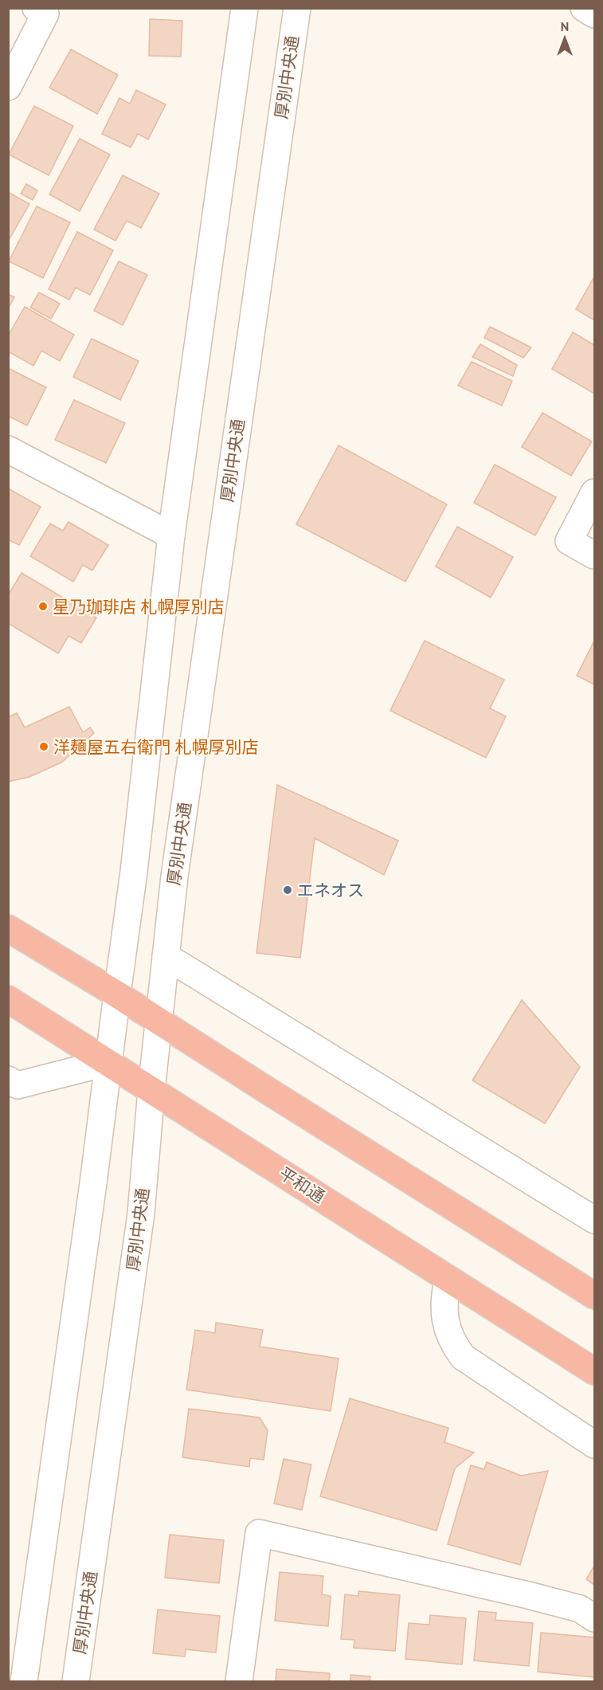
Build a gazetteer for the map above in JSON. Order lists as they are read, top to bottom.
{
  "streets": {
    "highway": ["平和通"],
    "main road": ["厚別中央通"]
  },
  "crossings": [
    ["厚別中央通", "平和通"]
  ],
  "places": ["星乃珈琲店 札幌厚別店", "洋麺屋五右衛門 札幌厚別店", "エネオス"],
  "north": "top"
}
